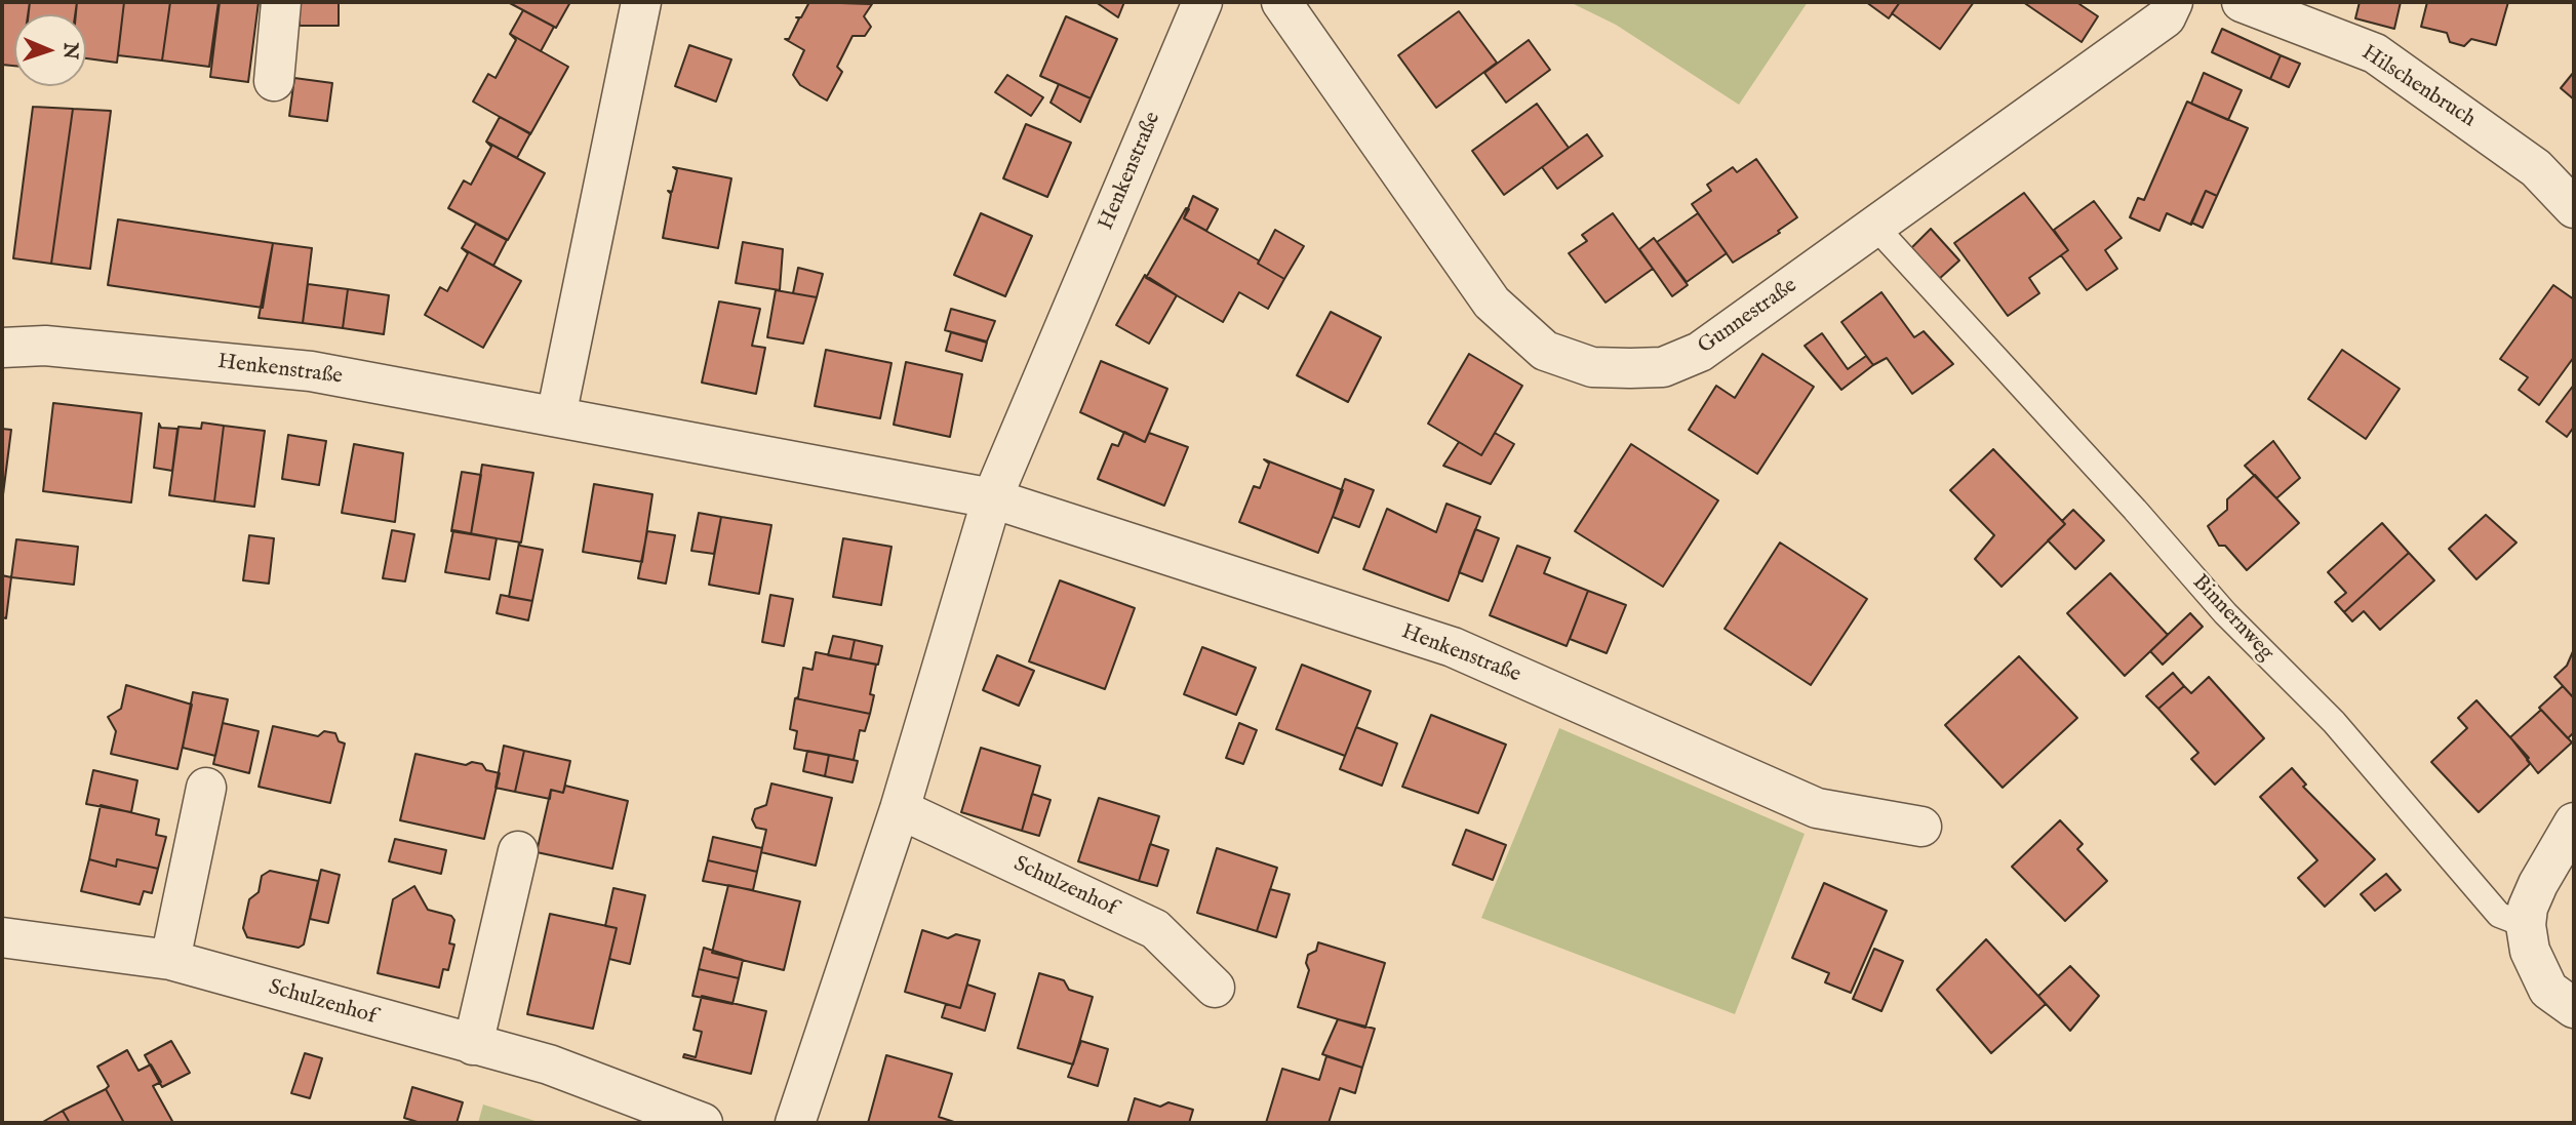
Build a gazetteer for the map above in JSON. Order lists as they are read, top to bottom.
{
  "streets": {
    "street": [
      "Hilschenbruch",
      "Henkenstraße",
      "Gunnestraße",
      "Schulzenhof"
    ],
    "lane": ["Binnernweg"]
  },
  "crossings": [
    ["Gunnestraße", "Binnernweg"]
  ],
  "north": "right"
}
